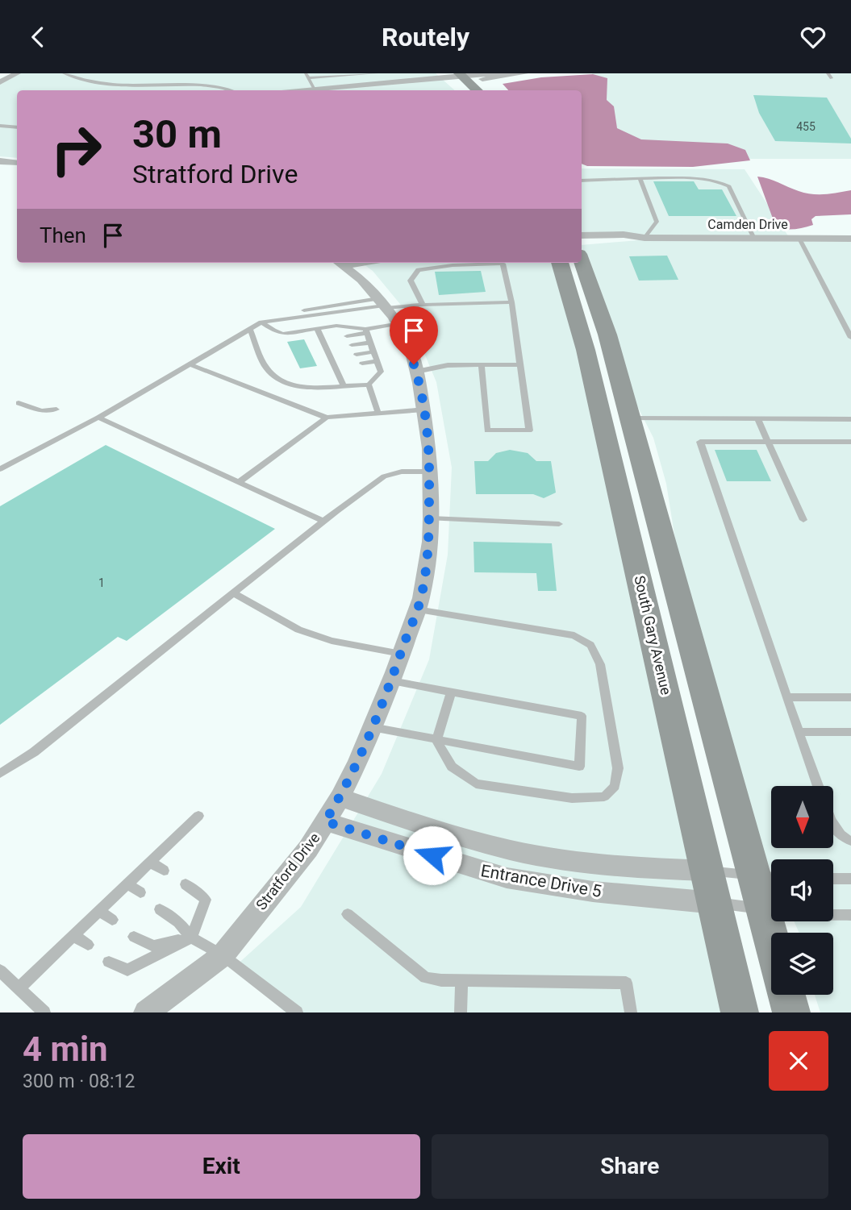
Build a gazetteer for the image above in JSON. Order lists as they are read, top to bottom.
{
  "streets": {
    "main road": ["South Gary Avenue"],
    "street": ["Camden Drive", "Stratford Drive", "Entrance Drive 5"]
  },
  "crossings": [
    ["South Gary Avenue", "Entrance Drive 5"],
    ["Stratford Drive", "Entrance Drive 5"]
  ],
  "house_numbers": ["455", "1"],
  "north": "bottom",
  "page": {
    "header": "Routely",
    "turn": ["30 m", "Stratford Drive"],
    "then": "Then",
    "heading": ["4 min", "300 m · 08:12"],
    "buttons": ["Exit", "Share"]
  }
}
